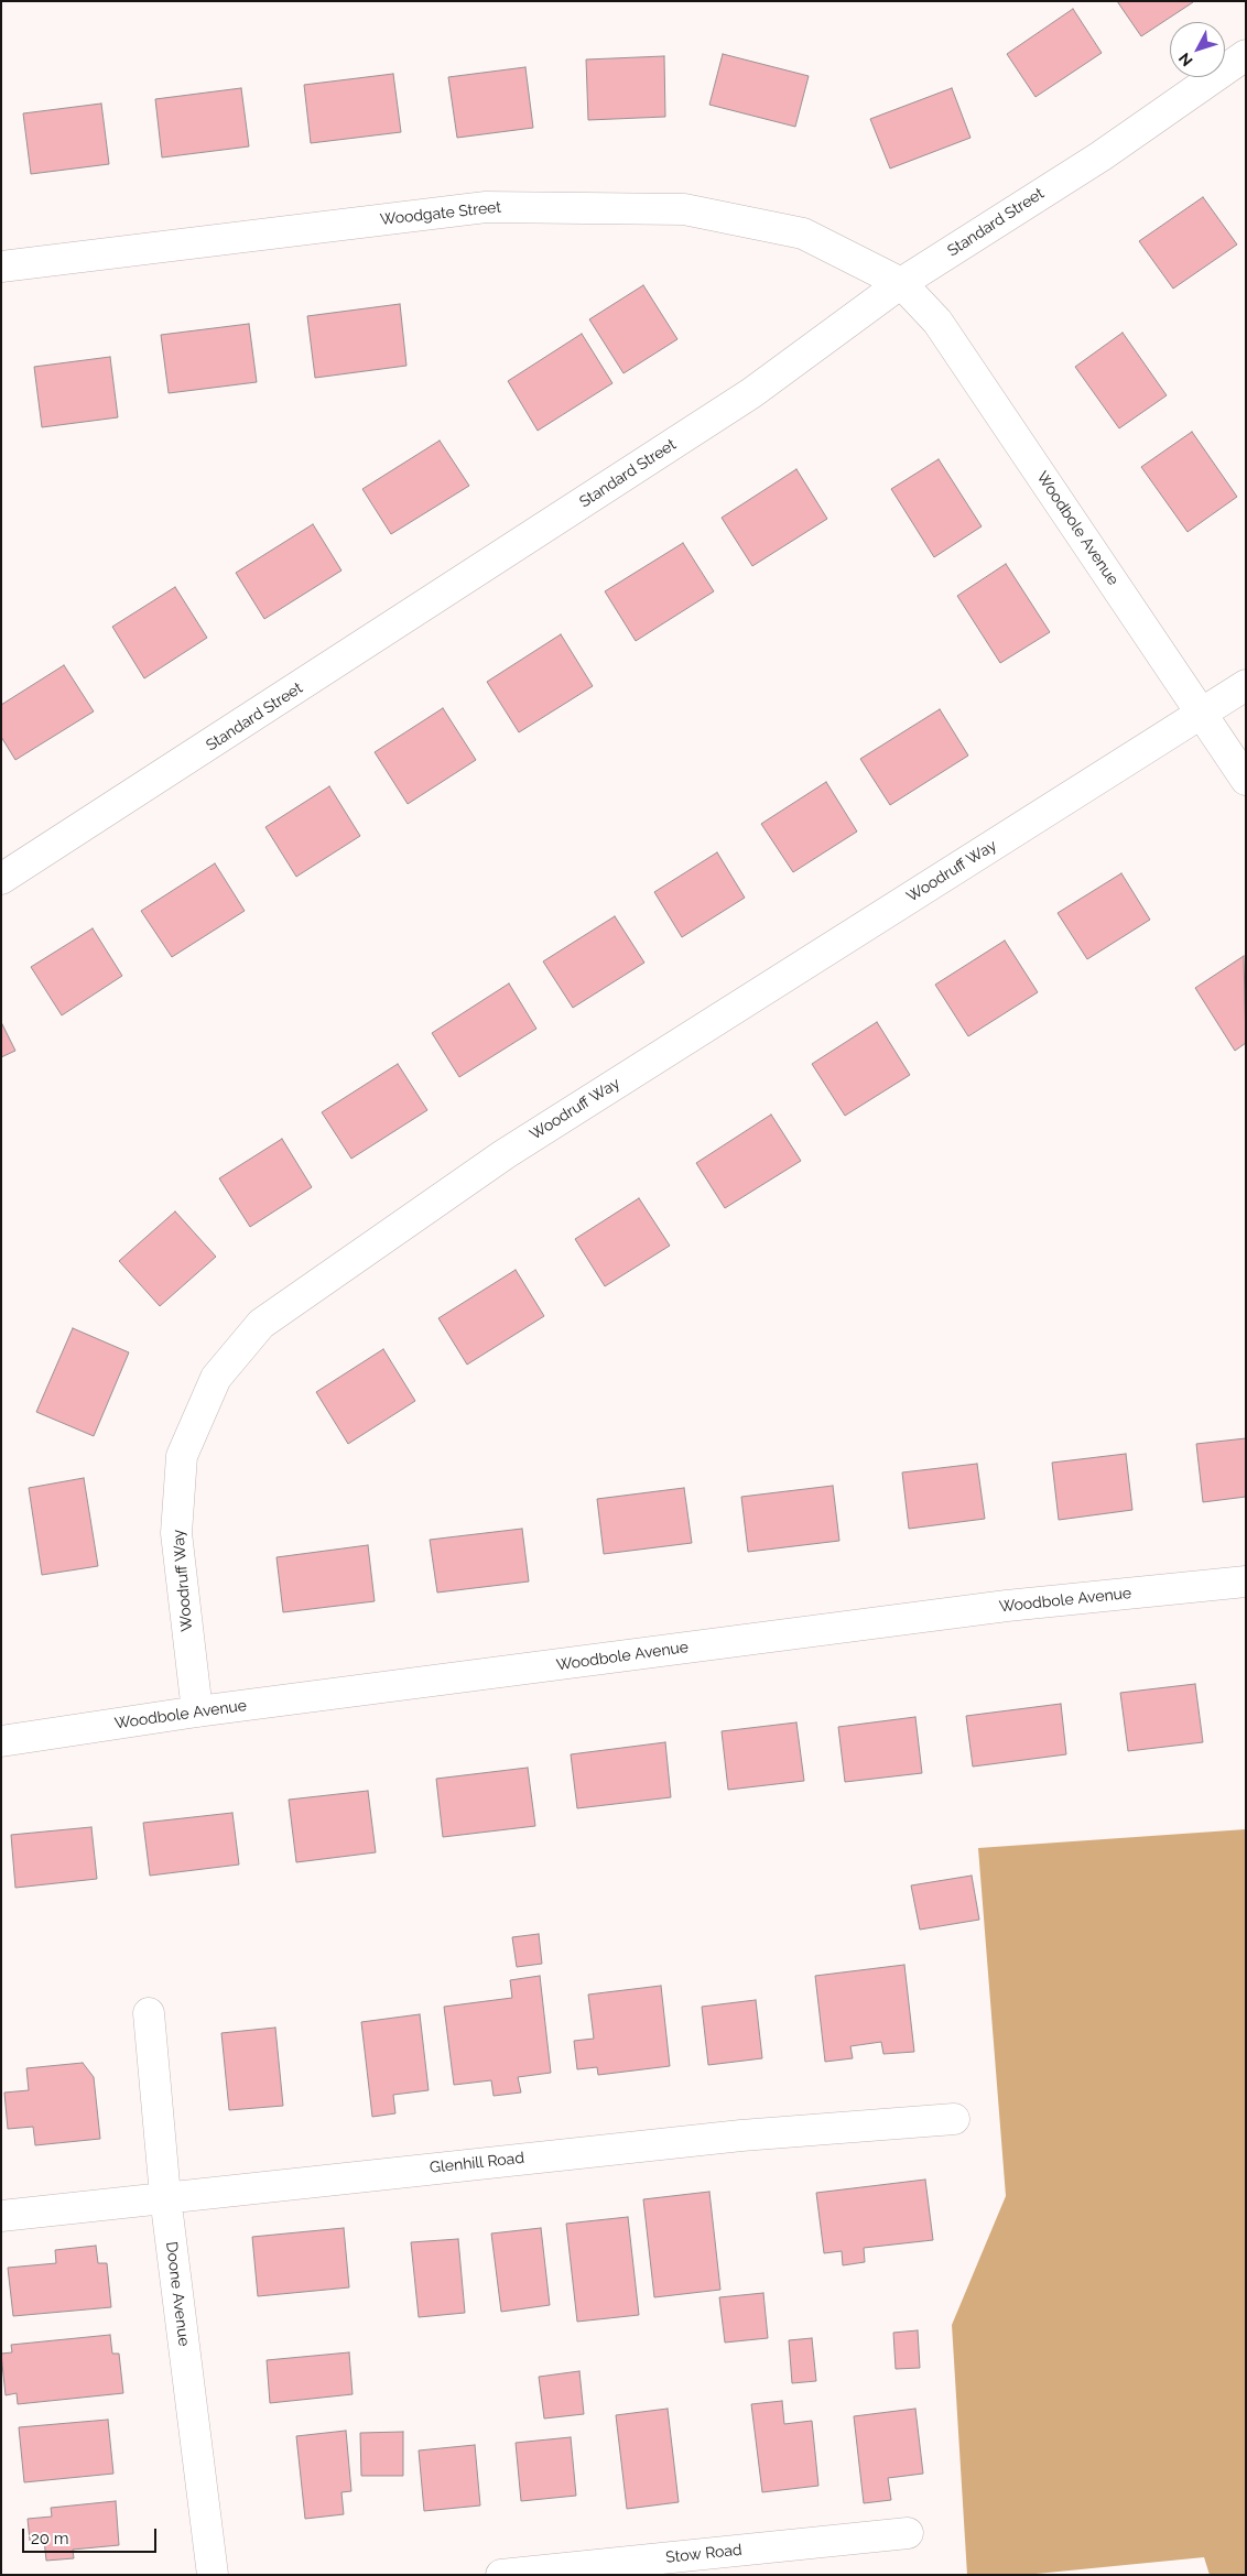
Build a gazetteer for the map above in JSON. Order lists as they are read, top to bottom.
{
  "streets": {
    "street": [
      "Woodgate Street",
      "Standard Street",
      "Woodbole Avenue",
      "Woodruff Way",
      "Glenhill Road",
      "Doone Avenue",
      "Stow Road"
    ]
  },
  "crossings": [
    ["Woodgate Street", "Standard Street"],
    ["Woodgate Street", "Woodbole Avenue"],
    ["Standard Street", "Woodbole Avenue"],
    ["Woodbole Avenue", "Woodruff Way"],
    ["Glenhill Road", "Doone Avenue"]
  ],
  "scale_bar": "20 m",
  "north": "bottom left"
}
